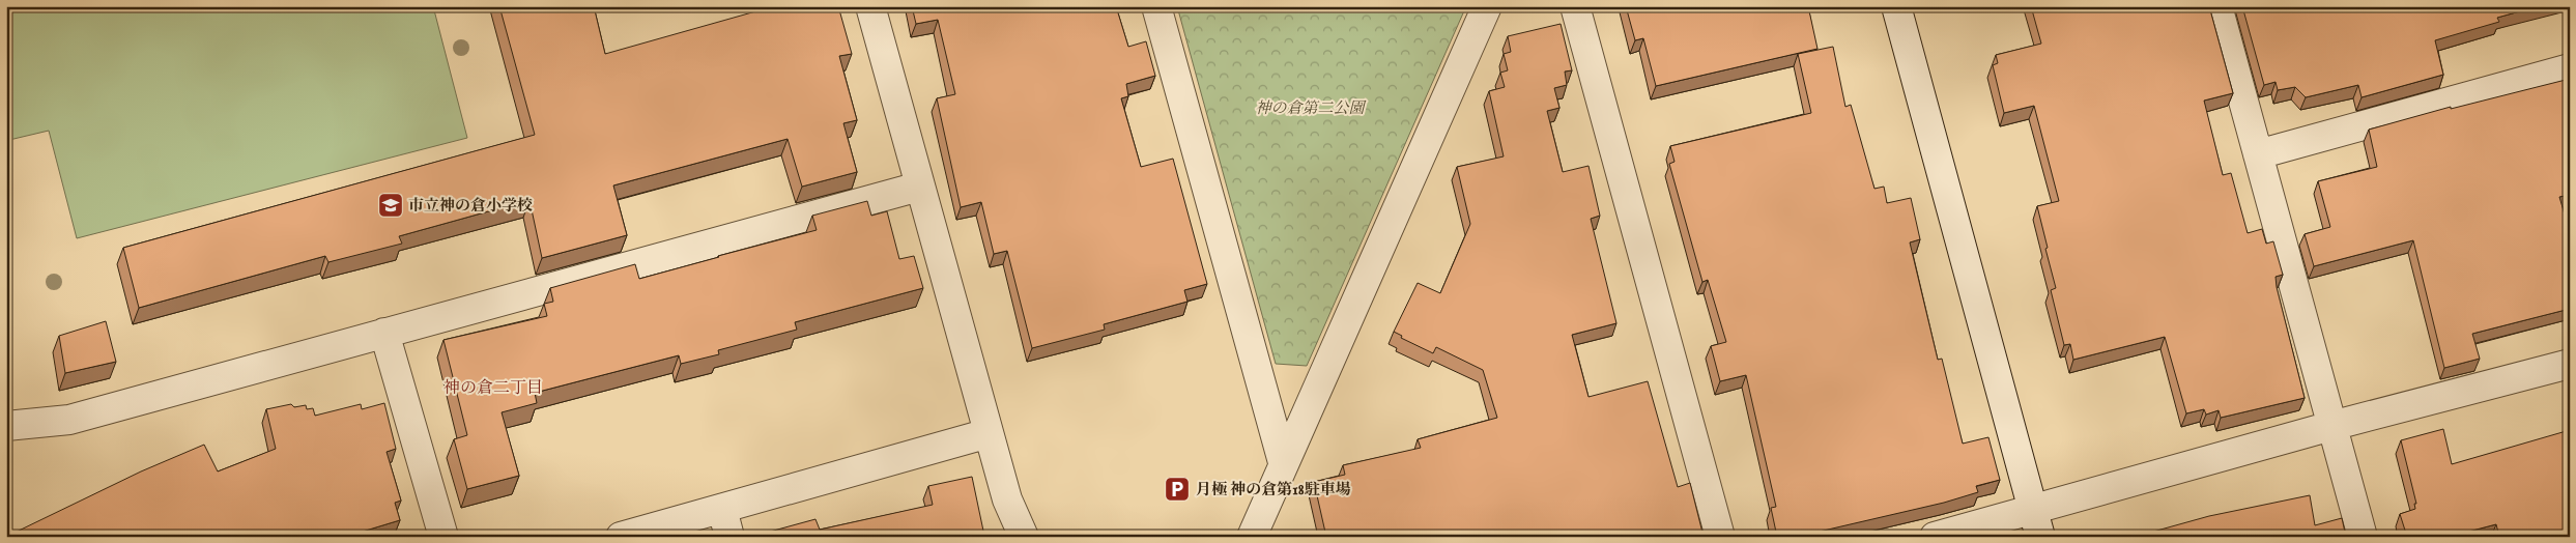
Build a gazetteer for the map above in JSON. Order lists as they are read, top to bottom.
{
  "districts": ["神の倉二丁目"],
  "parks": ["神の倉第二公園"],
  "places": {
    "school or university": ["市立神の倉小学校"],
    "parking": ["月極 神の倉第18駐車場"]
  }
}
